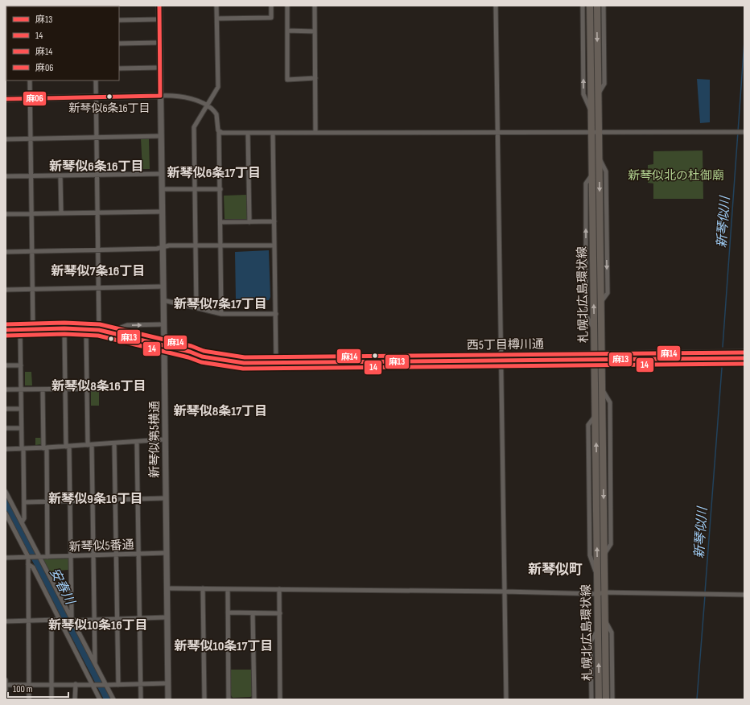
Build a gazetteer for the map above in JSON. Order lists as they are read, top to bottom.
{
  "streets": {
    "main road": ["札幌北広島環状線", "西5丁目樽川通", "新琴似第5横通"],
    "street": ["新琴似5番通"]
  },
  "crossings": [
    ["札幌北広島環状線", "西5丁目樽川通"],
    ["西5丁目樽川通", "新琴似第5横通"],
    ["新琴似第5横通", "新琴似5番通"]
  ],
  "districts": [
    "新琴似6条16丁目",
    "新琴似6条17丁目",
    "新琴似7条16丁目",
    "新琴似7条17丁目",
    "新琴似8条16丁目",
    "新琴似8条17丁目",
    "新琴似9条16丁目",
    "新琴似町",
    "新琴似10条16丁目",
    "新琴似10条17丁目"
  ],
  "water": ["新琴似川", "安春川"],
  "parks": ["新琴似北の杜御廟"],
  "places": ["新琴似6条16丁目"],
  "lines": [
    "transit line 麻06",
    "transit line 麻14",
    "transit line 麻13",
    "transit line 14"
  ],
  "legend": [
    "麻13",
    "14",
    "麻14",
    "麻06"
  ],
  "scale_bar": "100 m"
}
